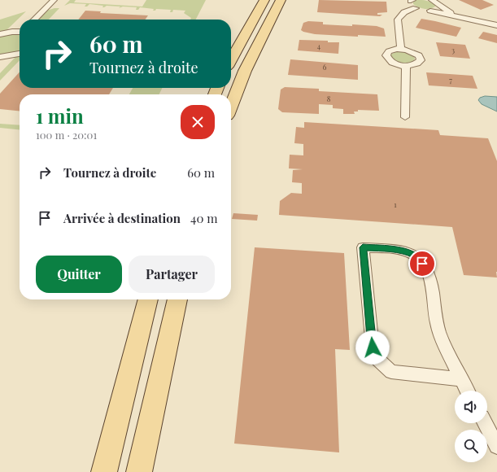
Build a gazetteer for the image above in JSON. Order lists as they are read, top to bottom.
{
  "house_numbers": [
    "4",
    "3",
    "6",
    "7",
    "8",
    "1"
  ],
  "page": {
    "turn": ["60 m", "Tournez à droite"],
    "heading": ["1 min", "100 m · 20:01"],
    "list": [
      {
        "name": "Tournez à droite",
        "value": "60 m"
      },
      {
        "name": "Arrivée à destination",
        "value": "40 m"
      }
    ],
    "buttons": ["Quitter", "Partager"]
  }
}
